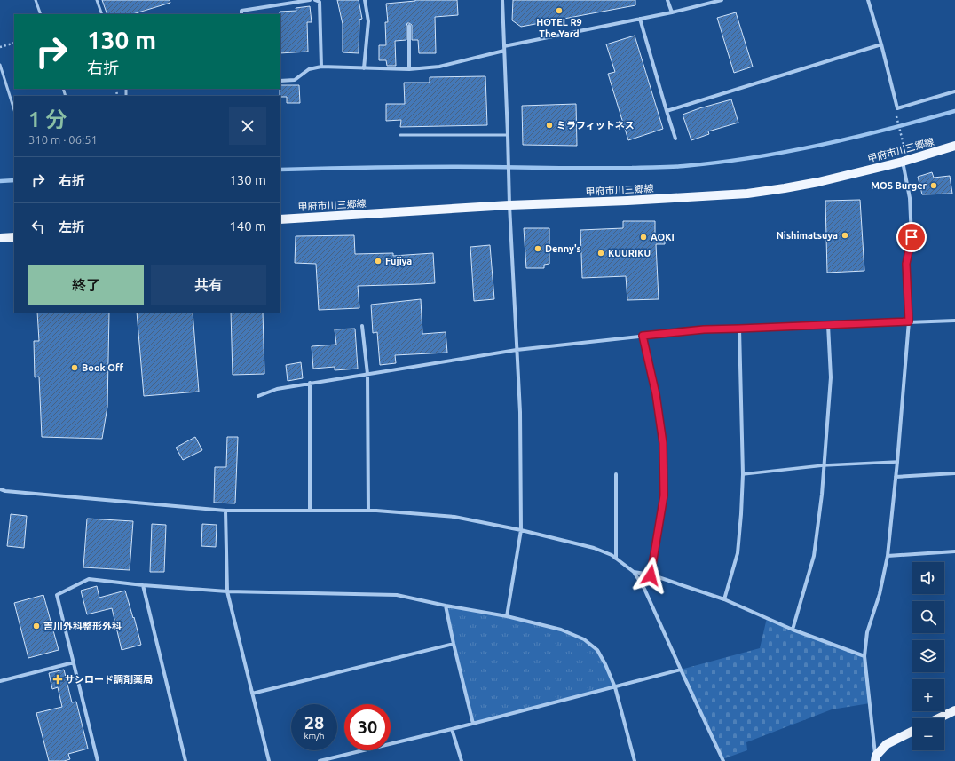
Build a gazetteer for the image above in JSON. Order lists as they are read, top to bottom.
{
  "streets": {
    "main road": ["甲府市川三郷線"]
  },
  "places": {
    "other": [
      "HOTEL R9 The Yard",
      "ミラフィットネス",
      "MOS Burger",
      "Nishimatsuya",
      "AOKI",
      "Denny's",
      "KUURIKU",
      "Fujiya",
      "Book Off",
      "吉川外科整形外科"
    ],
    "health": ["サンロード調剤薬局"]
  },
  "page": {
    "turn": ["130 m", "右折"],
    "heading": ["1 分", "310 m · 06:51"],
    "list": [
      {
        "name": "右折",
        "value": "130 m"
      },
      {
        "name": "左折",
        "value": "140 m"
      }
    ],
    "buttons": ["終了", "共有"],
    "map_buttons": ["+", "−"],
    "speed": "28 km/h",
    "limit": "30"
  }
}
